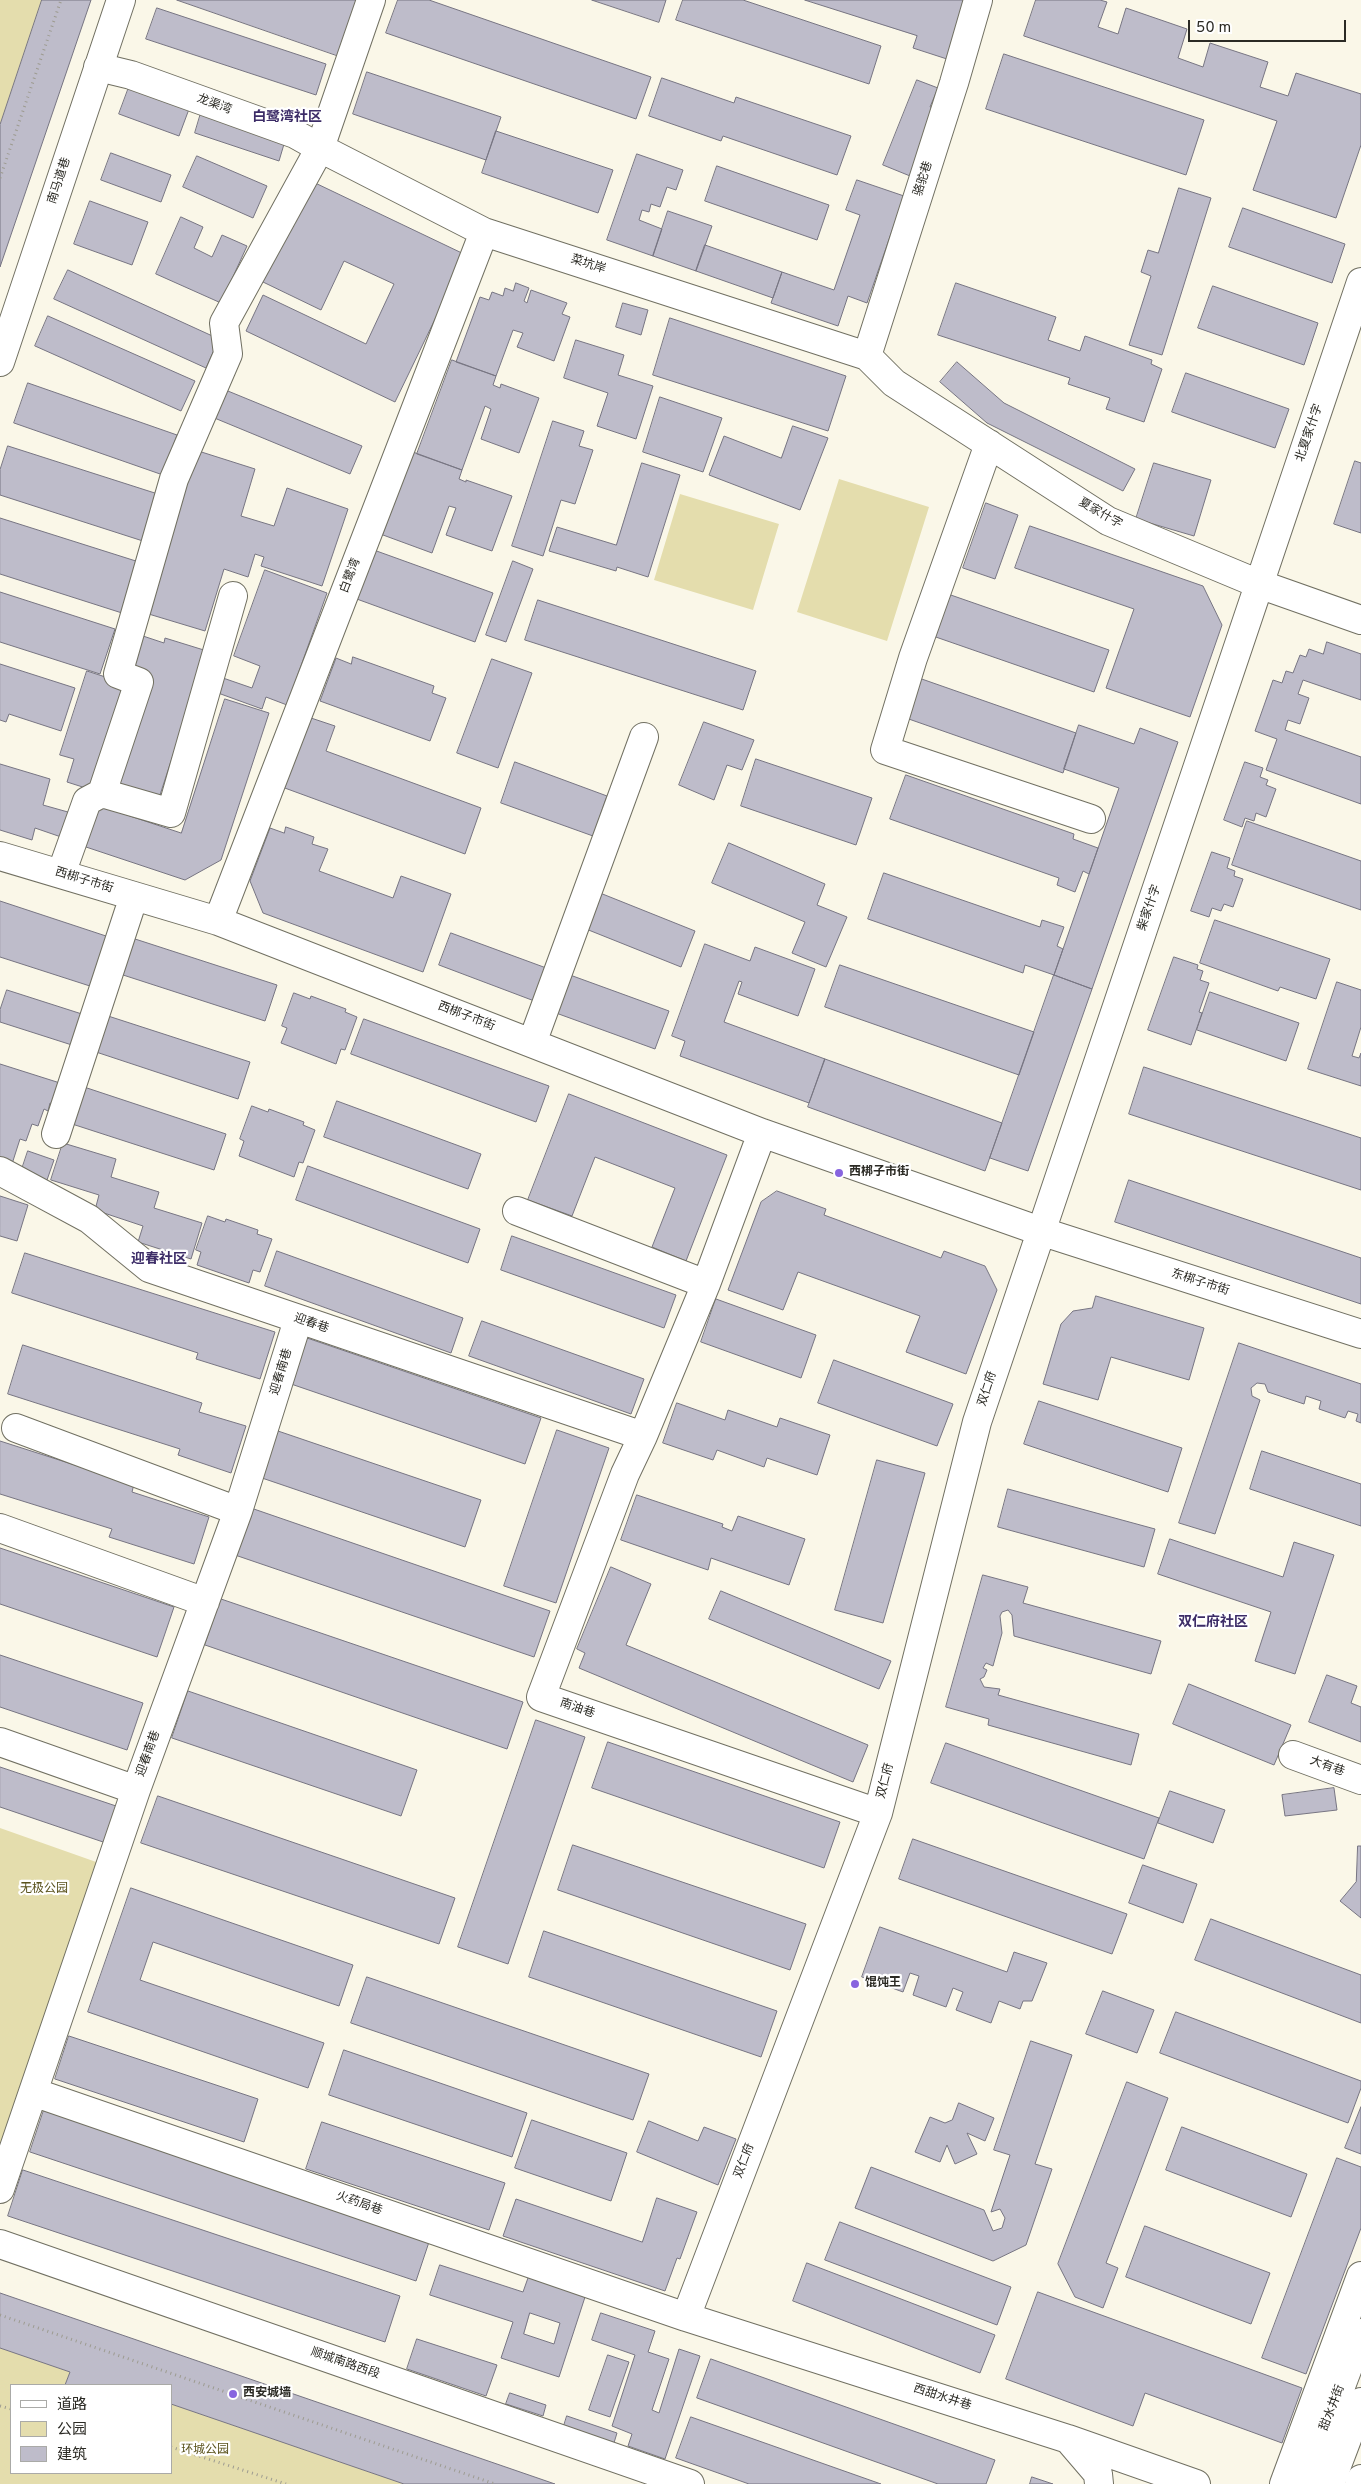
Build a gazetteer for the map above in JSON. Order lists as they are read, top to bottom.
{
  "streets": {
    "street": [
      "龙渠湾",
      "骆驼巷",
      "南马道巷",
      "菜坑岸",
      "北夏家什字",
      "夏家什字",
      "白鹭湾",
      "西梆子市街",
      "柴家什字",
      "东梆子市街",
      "迎春巷",
      "迎春南巷",
      "双仁府",
      "南油巷",
      "大有巷",
      "火药局巷",
      "顺城南路西段",
      "西甜水井巷",
      "甜水井街"
    ]
  },
  "crossings": [
    ["龙渠湾", "南马道巷"],
    ["龙渠湾", "菜坑岸"],
    ["骆驼巷", "菜坑岸"],
    ["骆驼巷", "夏家什字"],
    ["菜坑岸", "夏家什字"],
    ["菜坑岸", "白鹭湾"],
    ["北夏家什字", "夏家什字"],
    ["北夏家什字", "柴家什字"],
    ["夏家什字", "柴家什字"],
    ["白鹭湾", "西梆子市街"],
    ["西梆子市街", "柴家什字"],
    ["西梆子市街", "东梆子市街"],
    ["西梆子市街", "双仁府"],
    ["柴家什字", "东梆子市街"],
    ["柴家什字", "双仁府"],
    ["东梆子市街", "双仁府"],
    ["迎春巷", "迎春南巷"],
    ["迎春巷", "南油巷"],
    ["迎春南巷", "火药局巷"],
    ["双仁府", "南油巷"],
    ["双仁府", "火药局巷"],
    ["双仁府", "西甜水井巷"],
    ["火药局巷", "西甜水井巷"]
  ],
  "districts": ["白鹭湾社区", "迎春社区", "双仁府社区"],
  "parks": ["无极公园", "环城公园"],
  "places": ["西梆子市街", "馄饨王", "西安城墙"],
  "legend": ["道路", "公园", "建筑"],
  "scale_bar": "50 m"
}
